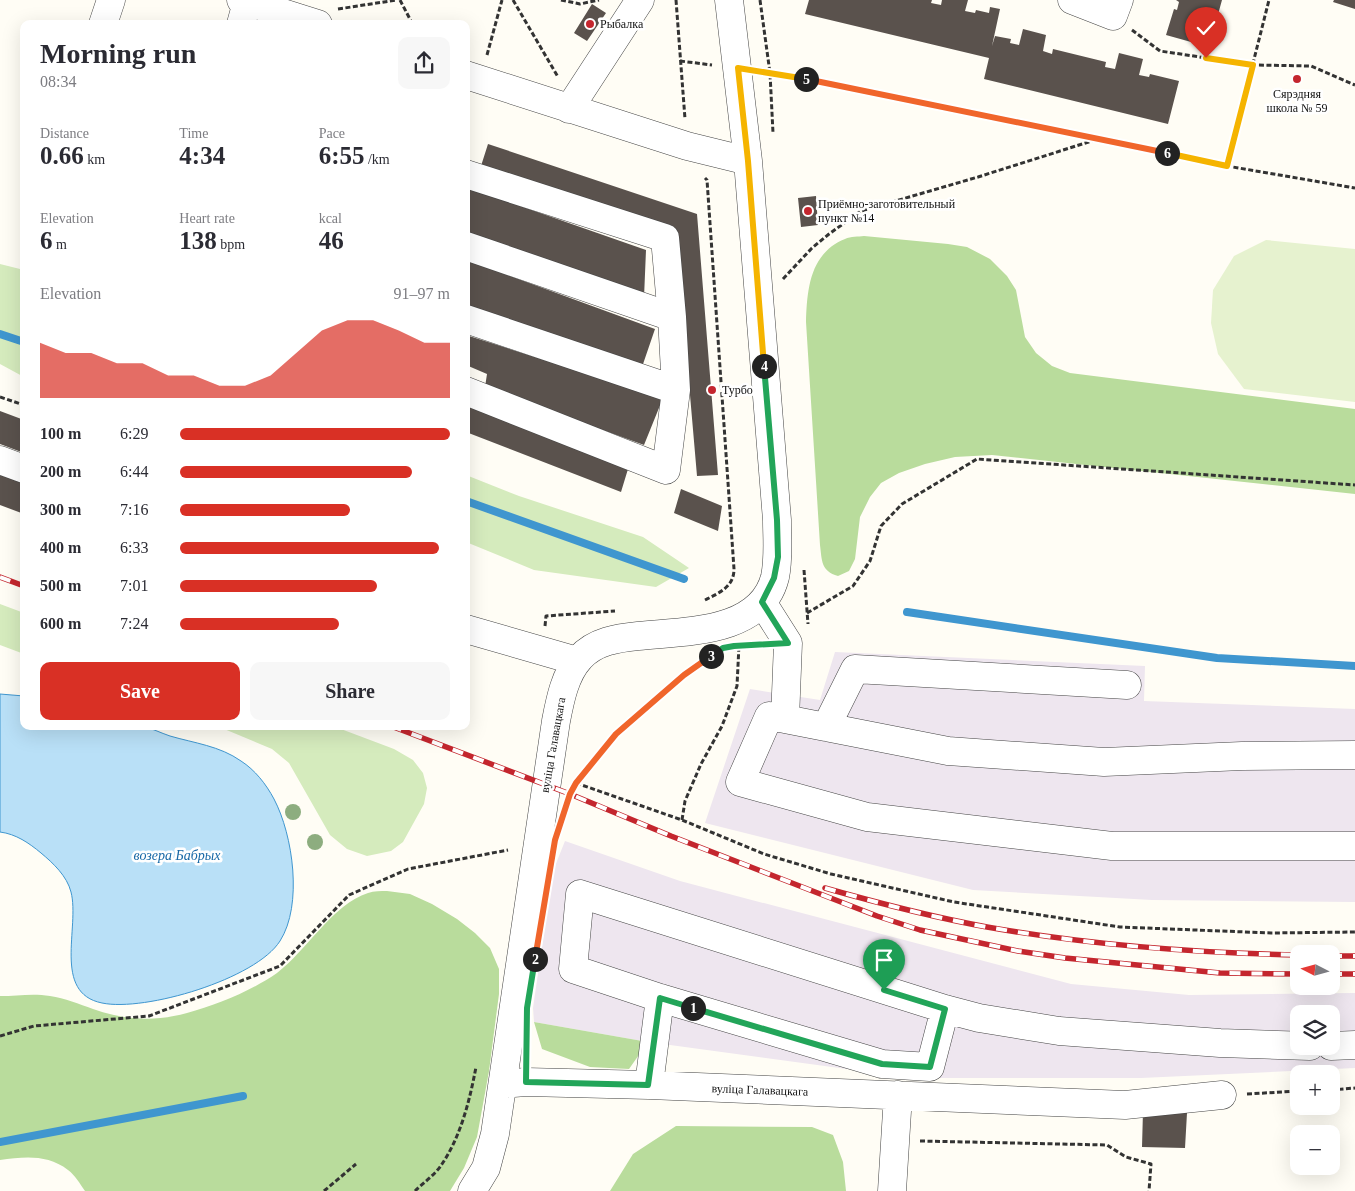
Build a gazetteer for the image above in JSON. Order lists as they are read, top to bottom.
{
  "streets": {
    "street": ["вуліца Галавацкага"]
  },
  "water": ["возера Бабрых"],
  "places": [
    "Рыбалка",
    "Сярэдняя школа № 59",
    "Приёмно-заготовительный пункт №14",
    "Турбо"
  ],
  "north": "left",
  "page": {
    "heading": ["Morning run", "08:34"],
    "pins": [
      "5",
      "6",
      "4",
      "3",
      "2",
      "1"
    ],
    "stats": [
      ["Distance", "0.66 km"],
      ["Time", "4:34"],
      ["Pace", "6:55 /km"],
      ["Elevation", "6 m"],
      ["Heart rate", "138 bpm"],
      ["kcal", "46"]
    ],
    "chart": ["Elevation", "91–97 m"],
    "list": [
      {
        "name": "100 m",
        "note": "6:29"
      },
      {
        "name": "200 m",
        "note": "6:44"
      },
      {
        "name": "300 m",
        "note": "7:16"
      },
      {
        "name": "400 m",
        "note": "6:33"
      },
      {
        "name": "500 m",
        "note": "7:01"
      },
      {
        "name": "600 m",
        "note": "7:24"
      }
    ],
    "buttons": ["Save", "Share"],
    "map_buttons": ["+", "−"]
  }
}
